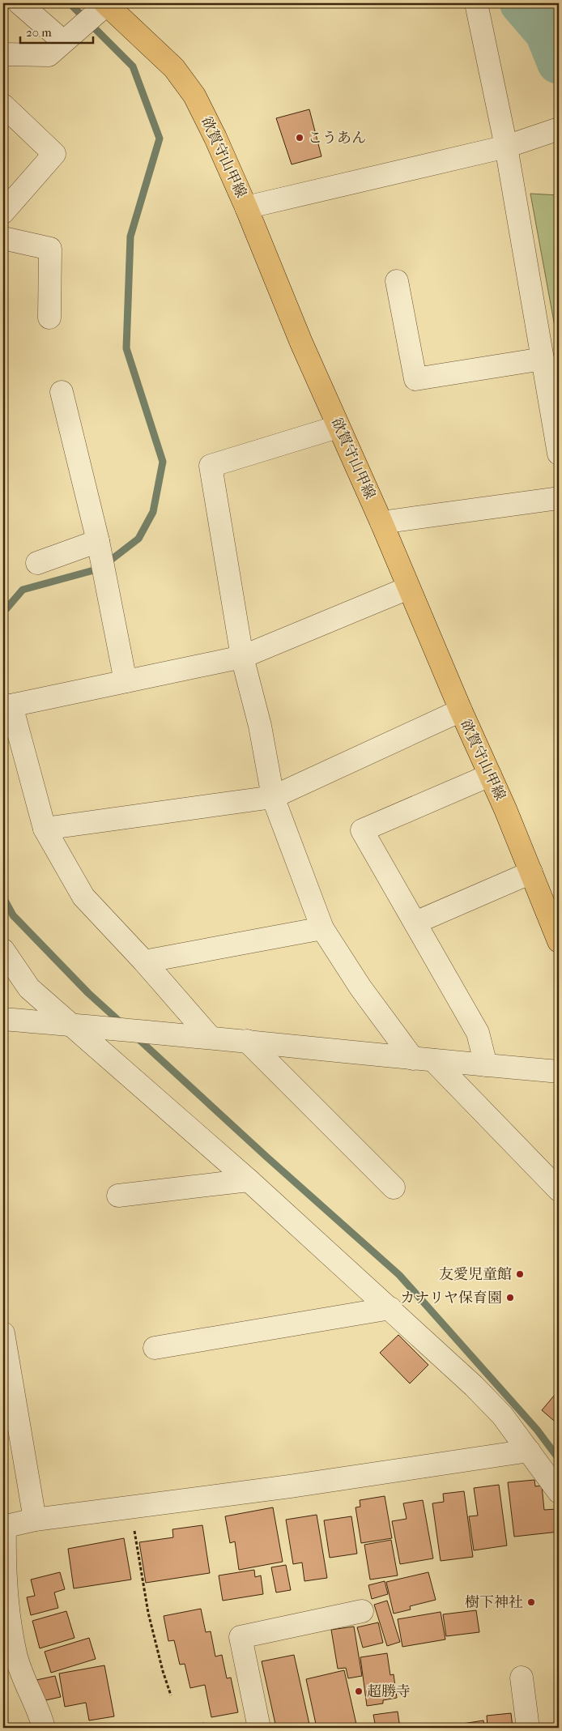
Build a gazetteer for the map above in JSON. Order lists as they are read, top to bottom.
{
  "streets": {
    "main road": ["欲賀守山甲線"]
  },
  "places": [
    "こうあん",
    "友愛児童館",
    "カナリヤ保育園",
    "樹下神社",
    "超勝寺"
  ],
  "scale_bar": "20 m"
}
